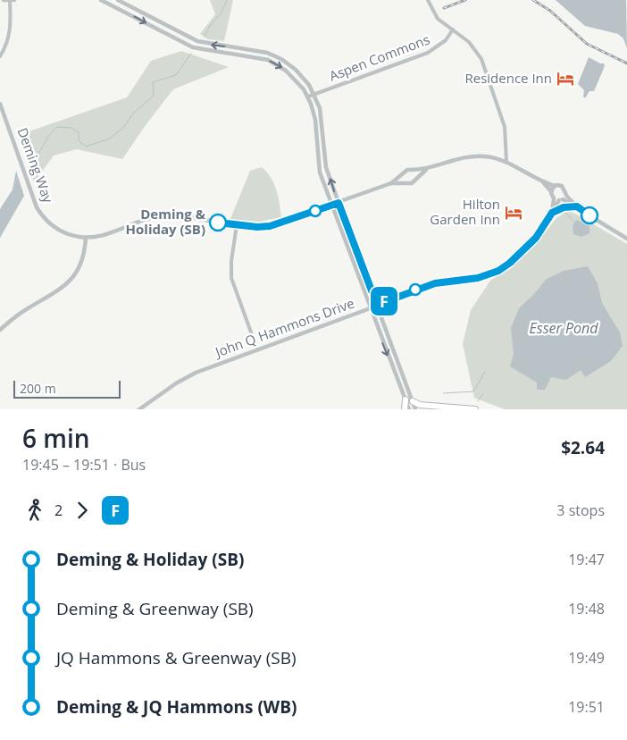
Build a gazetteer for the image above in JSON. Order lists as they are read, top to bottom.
{
  "streets": {
    "street": ["Aspen Commons", "Deming Way", "John Q Hammons Drive"]
  },
  "crossings": [
    ["Deming Way", "John Q Hammons Drive"]
  ],
  "water": ["Esser Pond"],
  "places": {
    "hotel": ["Residence Inn", "Hilton Garden Inn"],
    "other": ["Deming & Holiday (SB)"]
  },
  "lines": ["bus line F"],
  "scale_bar": "200 m",
  "page": {
    "on_map": "F",
    "scale": "200 m",
    "heading": ["6 min", "19:45 – 19:51 · Bus", "$2.64"],
    "legs": ["2", "F", "3 stops"],
    "list": [
      {
        "name": "Deming & Holiday (SB)",
        "value": "19:47"
      },
      {
        "name": "Deming & Greenway (SB)",
        "value": "19:48"
      },
      {
        "name": "JQ Hammons & Greenway (SB)",
        "value": "19:49"
      },
      {
        "name": "Deming & JQ Hammons (WB)",
        "value": "19:51"
      }
    ]
  }
}
